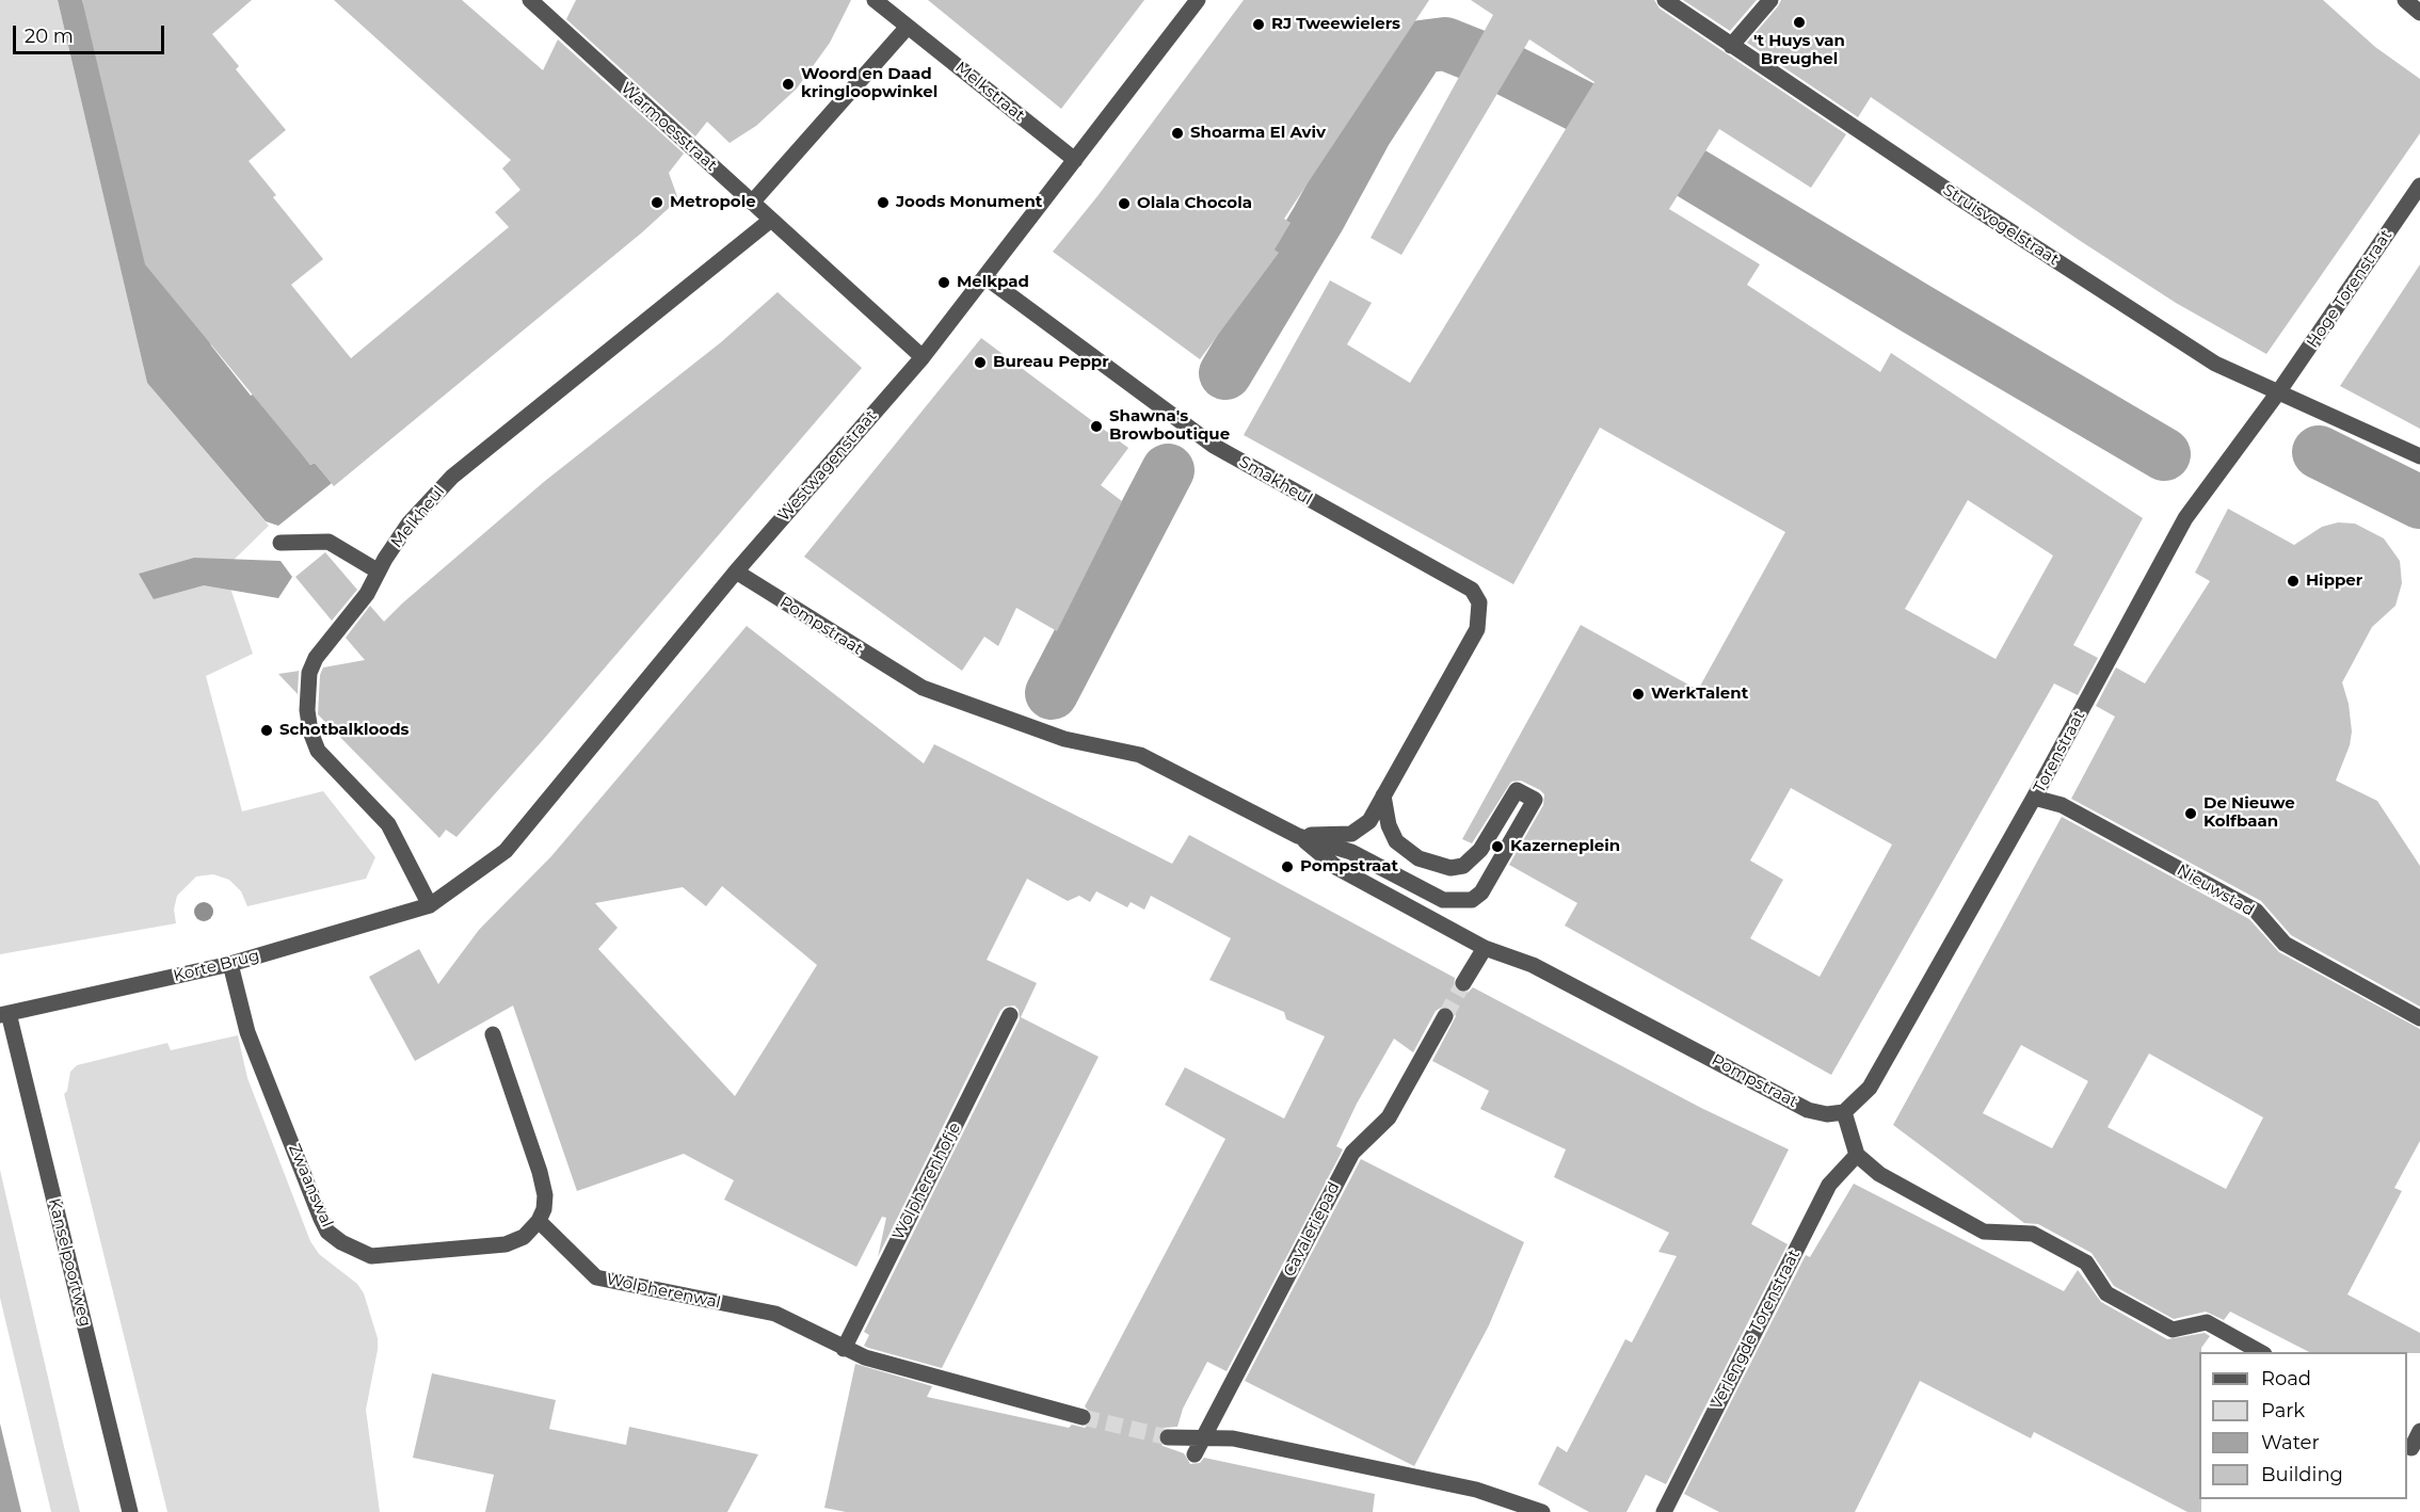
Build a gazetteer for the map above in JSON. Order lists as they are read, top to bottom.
{
  "streets": {
    "street": [
      "Melkstraat",
      "Warmoesstraat",
      "Struisvogelstraat",
      "Hoge Torenstraat",
      "Westwagenstraat",
      "Smakheul",
      "Melkheul",
      "Pompstraat",
      "Torenstraat",
      "Nieuwstad",
      "Korte Brug",
      "Wolpherenhofje",
      "Zwaanswal",
      "Cavaleriepad",
      "Kanselpoortweg",
      "Wolpherenwal",
      "Verlengde Torenstraat"
    ]
  },
  "crossings": [
    ["Melkstraat", "Westwagenstraat"],
    ["Warmoesstraat", "Westwagenstraat"],
    ["Warmoesstraat", "Melkheul"],
    ["Struisvogelstraat", "Hoge Torenstraat"],
    ["Struisvogelstraat", "Torenstraat"],
    ["Hoge Torenstraat", "Torenstraat"],
    ["Westwagenstraat", "Smakheul"],
    ["Westwagenstraat", "Melkheul"],
    ["Westwagenstraat", "Pompstraat"],
    ["Westwagenstraat", "Korte Brug"],
    ["Smakheul", "Pompstraat"],
    ["Melkheul", "Korte Brug"],
    ["Pompstraat", "Torenstraat"],
    ["Torenstraat", "Nieuwstad"],
    ["Korte Brug", "Zwaanswal"],
    ["Korte Brug", "Kanselpoortweg"],
    ["Wolpherenhofje", "Wolpherenwal"],
    ["Zwaanswal", "Wolpherenwal"]
  ],
  "places": [
    "'t Huys van Breughel",
    "RJ Tweewielers",
    "Woord en Daad kringloopwinkel",
    "Shoarma El Aviv",
    "Metropole",
    "Joods Monument",
    "Olala Chocola",
    "Melkpad",
    "Bureau Peppr",
    "Shawna's Browboutique",
    "Hipper",
    "WerkTalent",
    "Schotbalkloods",
    "De Nieuwe Kolfbaan",
    "Kazerneplein",
    "Pompstraat"
  ],
  "legend": [
    "Road",
    "Park",
    "Water",
    "Building"
  ],
  "scale_bar": "20 m"
}
